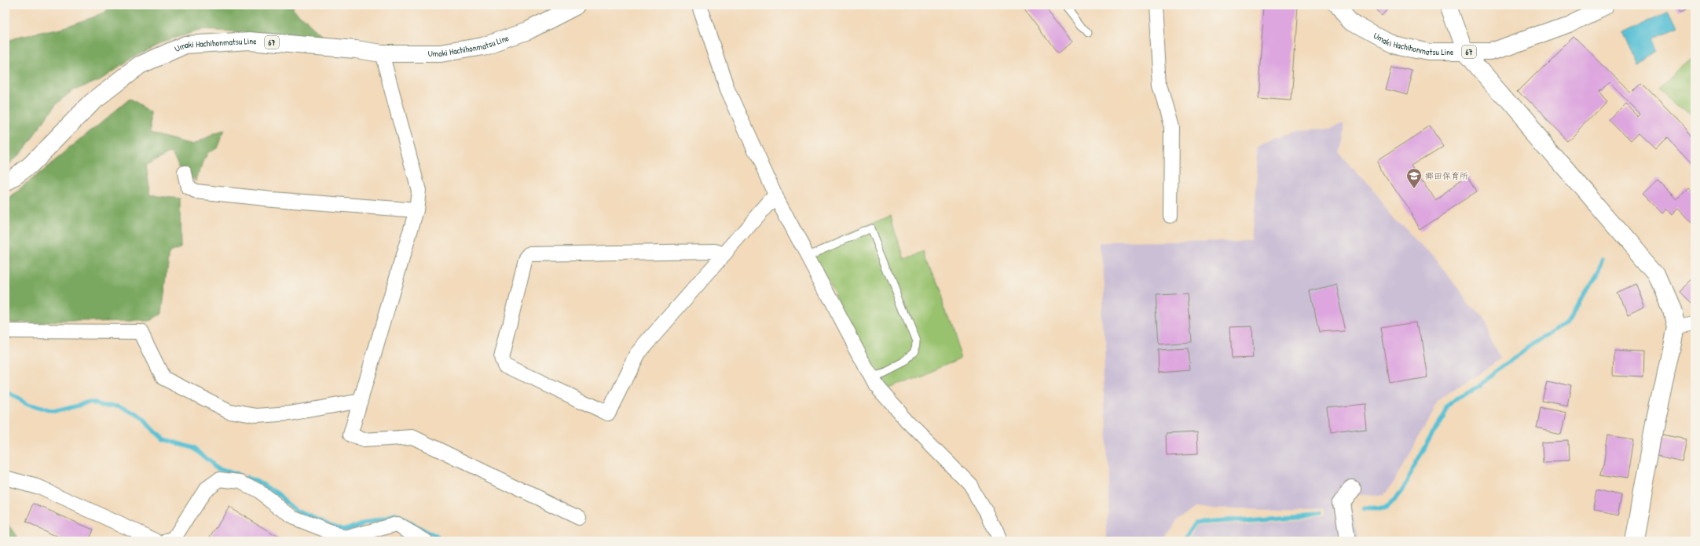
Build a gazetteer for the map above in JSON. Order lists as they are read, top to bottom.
{
  "streets": {
    "main road": ["67", "Umaki Hachihonmatsu Line"]
  },
  "places": {
    "school or university": ["郷田保育所"]
  }
}
